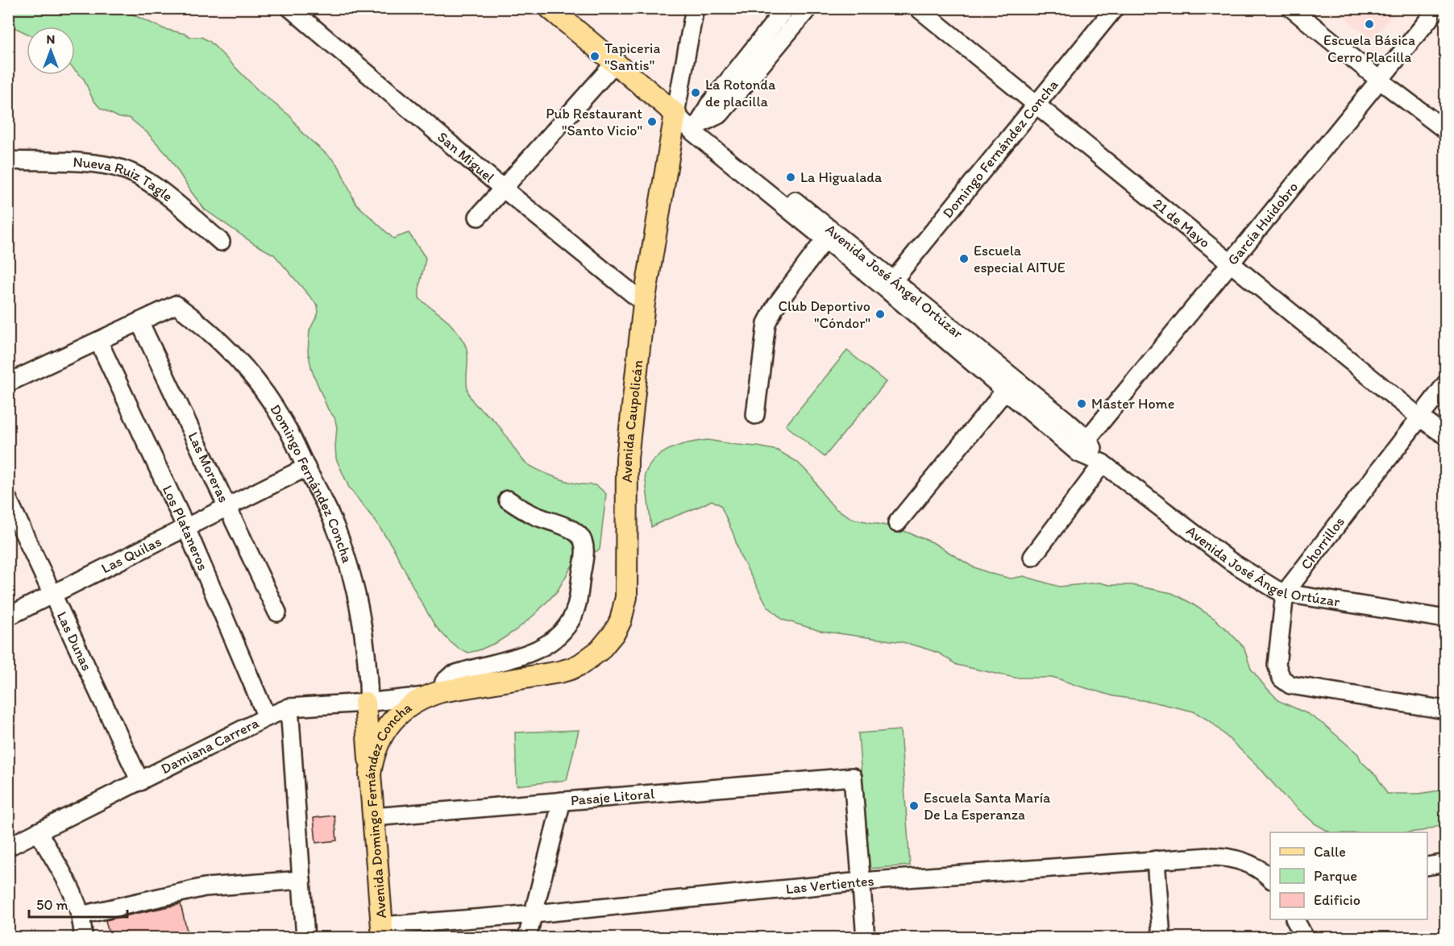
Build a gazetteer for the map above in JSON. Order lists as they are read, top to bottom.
{
  "streets": {
    "main road": ["Avenida José Ángel Ortúzar", "Avenida Caupolicán", "Avenida Domingo Fernández Concha"],
    "street": [
      "Domingo Fernández Concha",
      "San Miguel",
      "Nueva Ruiz Tagle",
      "21 de Mayo",
      "García Huidobro",
      "Las Moreras",
      "Los Plataneros",
      "Chorrillos",
      "Las Quilas",
      "Las Dunas",
      "Damiana Carrera",
      "Pasaje Litoral",
      "Las Vertientes"
    ]
  },
  "crossings": [
    ["Domingo Fernández Concha", "21 de Mayo"],
    ["Domingo Fernández Concha", "Avenida José Ángel Ortúzar"],
    ["Domingo Fernández Concha", "Las Moreras"],
    ["Domingo Fernández Concha", "Las Quilas"],
    ["Domingo Fernández Concha", "Damiana Carrera"],
    ["San Miguel", "Avenida Caupolicán"],
    ["21 de Mayo", "García Huidobro"],
    ["21 de Mayo", "Chorrillos"],
    ["García Huidobro", "Avenida José Ángel Ortúzar"],
    ["Avenida José Ángel Ortúzar", "Avenida Caupolicán"],
    ["Avenida José Ángel Ortúzar", "Chorrillos"],
    ["Avenida Caupolicán", "Damiana Carrera"],
    ["Avenida Caupolicán", "Avenida Domingo Fernández Concha"],
    ["Las Moreras", "Las Quilas"],
    ["Los Plataneros", "Las Quilas"],
    ["Los Plataneros", "Damiana Carrera"],
    ["Las Quilas", "Las Dunas"],
    ["Las Dunas", "Damiana Carrera"],
    ["Damiana Carrera", "Avenida Domingo Fernández Concha"],
    ["Pasaje Litoral", "Avenida Domingo Fernández Concha"],
    ["Pasaje Litoral", "Las Vertientes"],
    ["Avenida Domingo Fernández Concha", "Las Vertientes"]
  ],
  "places": [
    "Escuela Básica Cerro Placilla",
    "Tapiceria \"Santis\"",
    "La Rotonda de placilla",
    "Pub Restaurant \"Santo Vicio\"",
    "La Higualada",
    "Escuela especial AITUE",
    "Club Deportivo \"Cóndor\"",
    "Master Home",
    "Escuela Santa María De La Esperanza"
  ],
  "legend": ["Calle", "Parque", "Edificio"],
  "scale_bar": "50 m",
  "north": "top"
}
